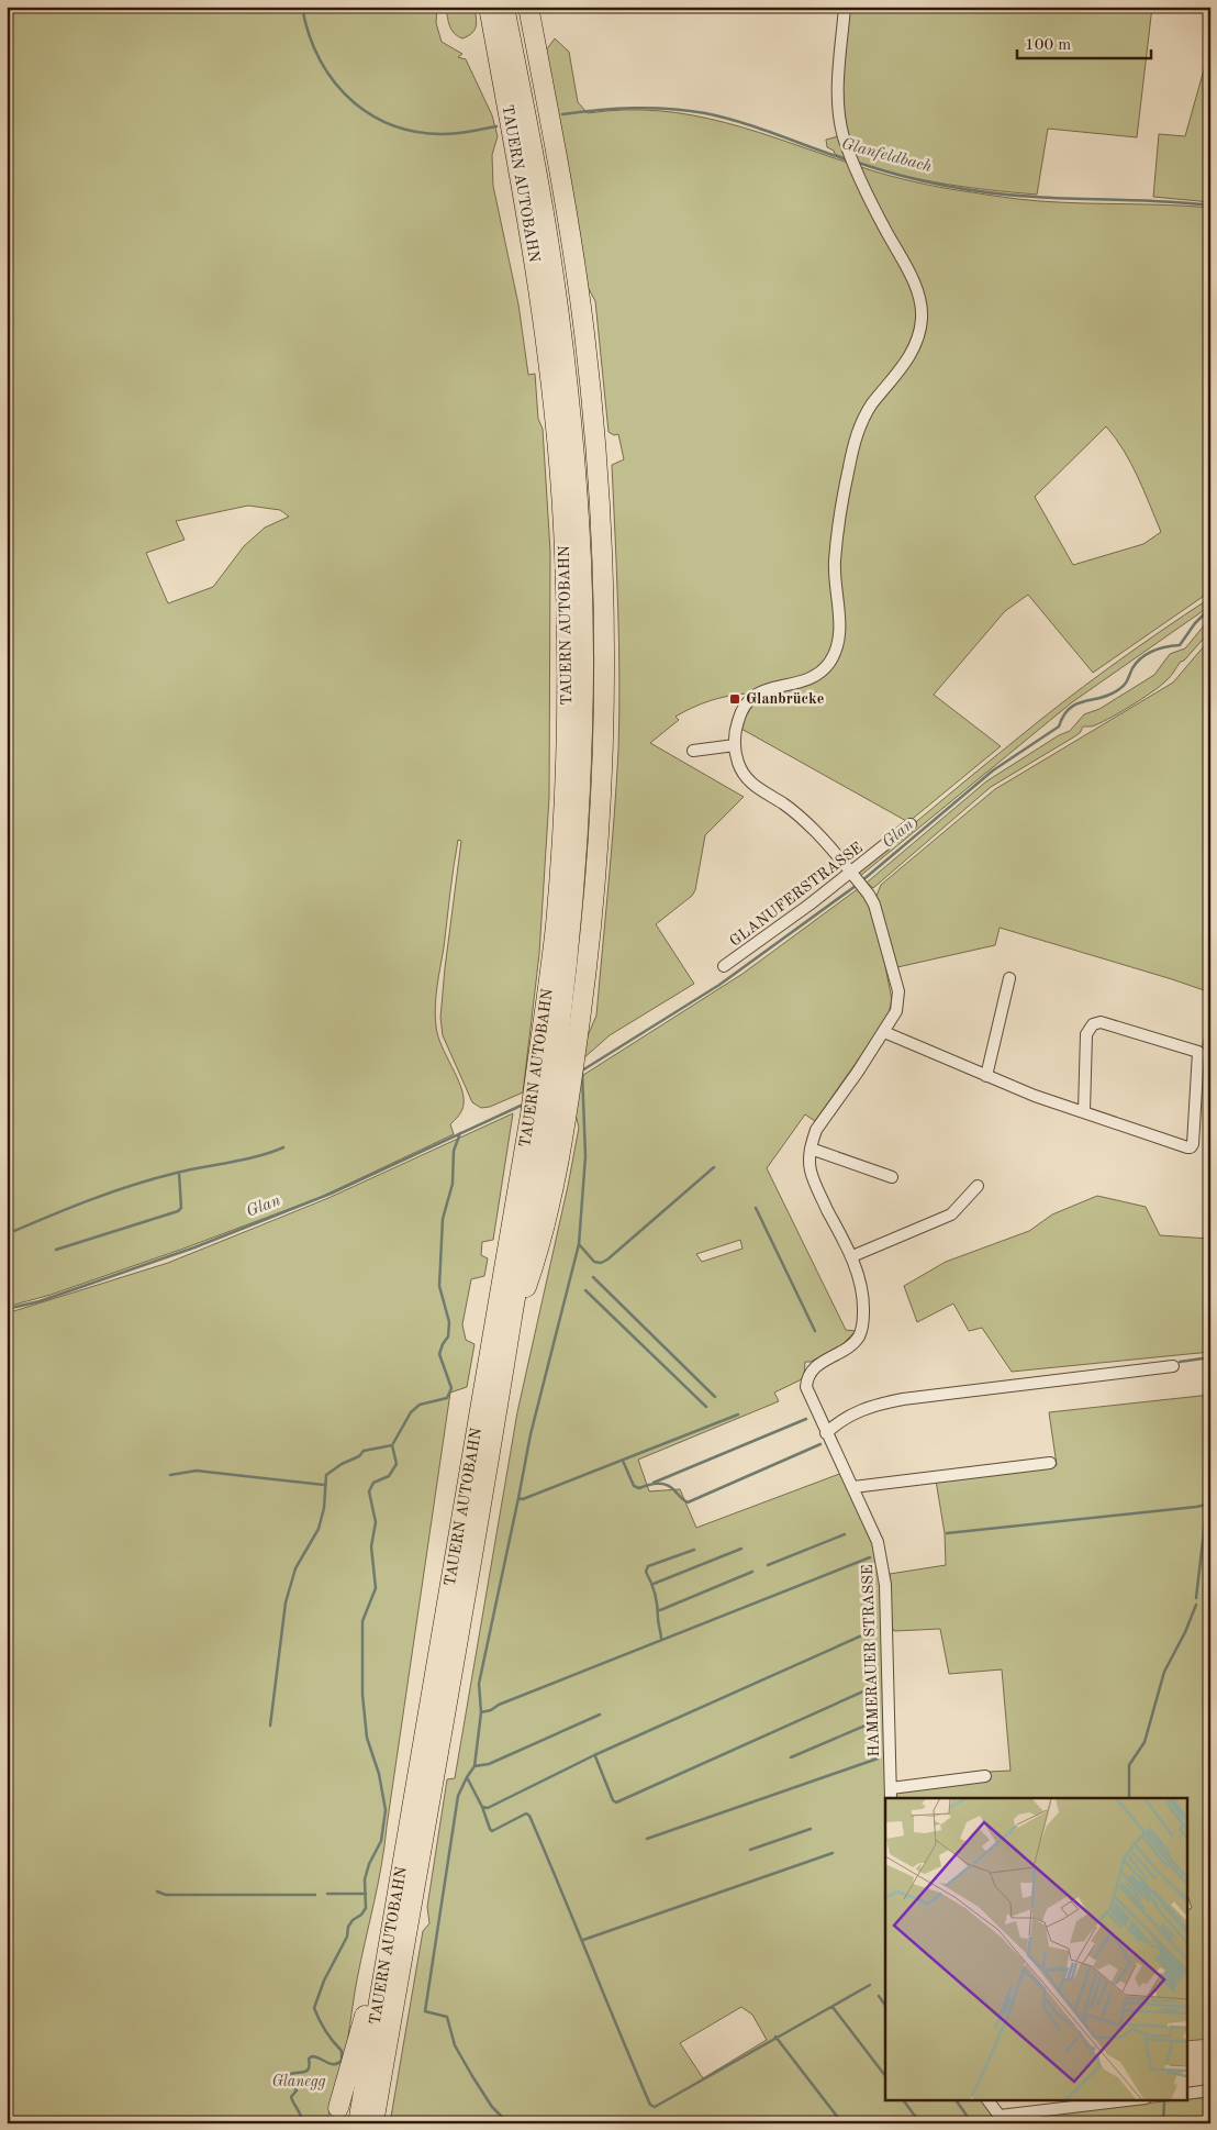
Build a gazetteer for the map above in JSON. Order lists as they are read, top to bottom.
{
  "streets": {
    "highway": ["TAUERN AUTOBAHN"],
    "street": ["GLANUFERSTRASSE", "HAMMERAUER STRASSE"]
  },
  "crossings": [
    ["GLANUFERSTRASSE", "HAMMERAUER STRASSE"]
  ],
  "water": ["Glanfeldbach", "Glan"],
  "parks": ["Glanegg"],
  "places": {
    "transit": ["Glanbrücke"]
  },
  "scale_bar": "100 m"
}
